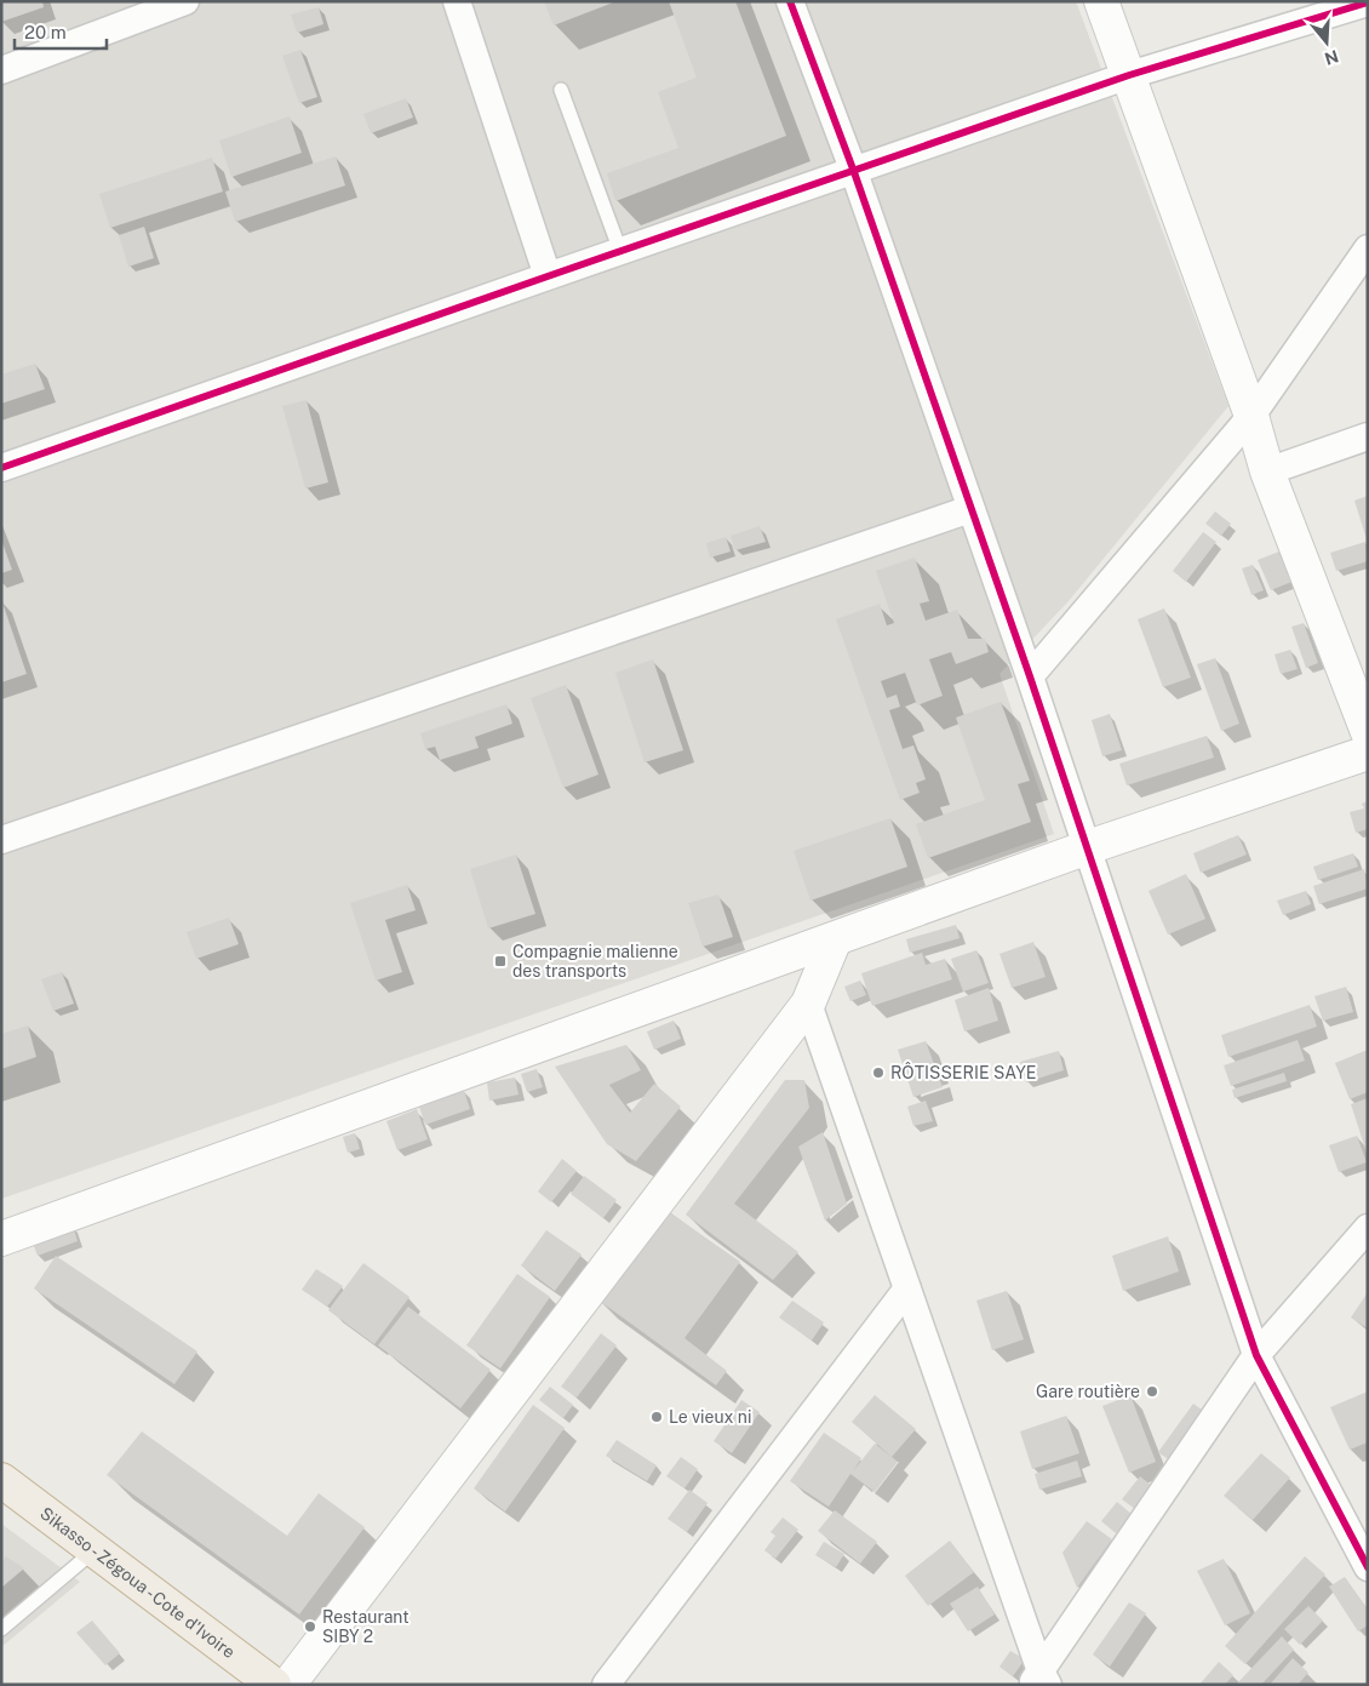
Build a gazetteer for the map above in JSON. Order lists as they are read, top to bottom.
{
  "streets": {
    "highway": ["Sikasso - Zégoua - Cote d'Ivoire"]
  },
  "places": {
    "transit": ["Compagnie malienne des transports"],
    "other": [
      "RÔTISSERIE SAYE",
      "Gare routière",
      "Le vieux ni",
      "Restaurant SIBY 2"
    ]
  },
  "scale_bar": "20 m",
  "north": "bottom"
}
